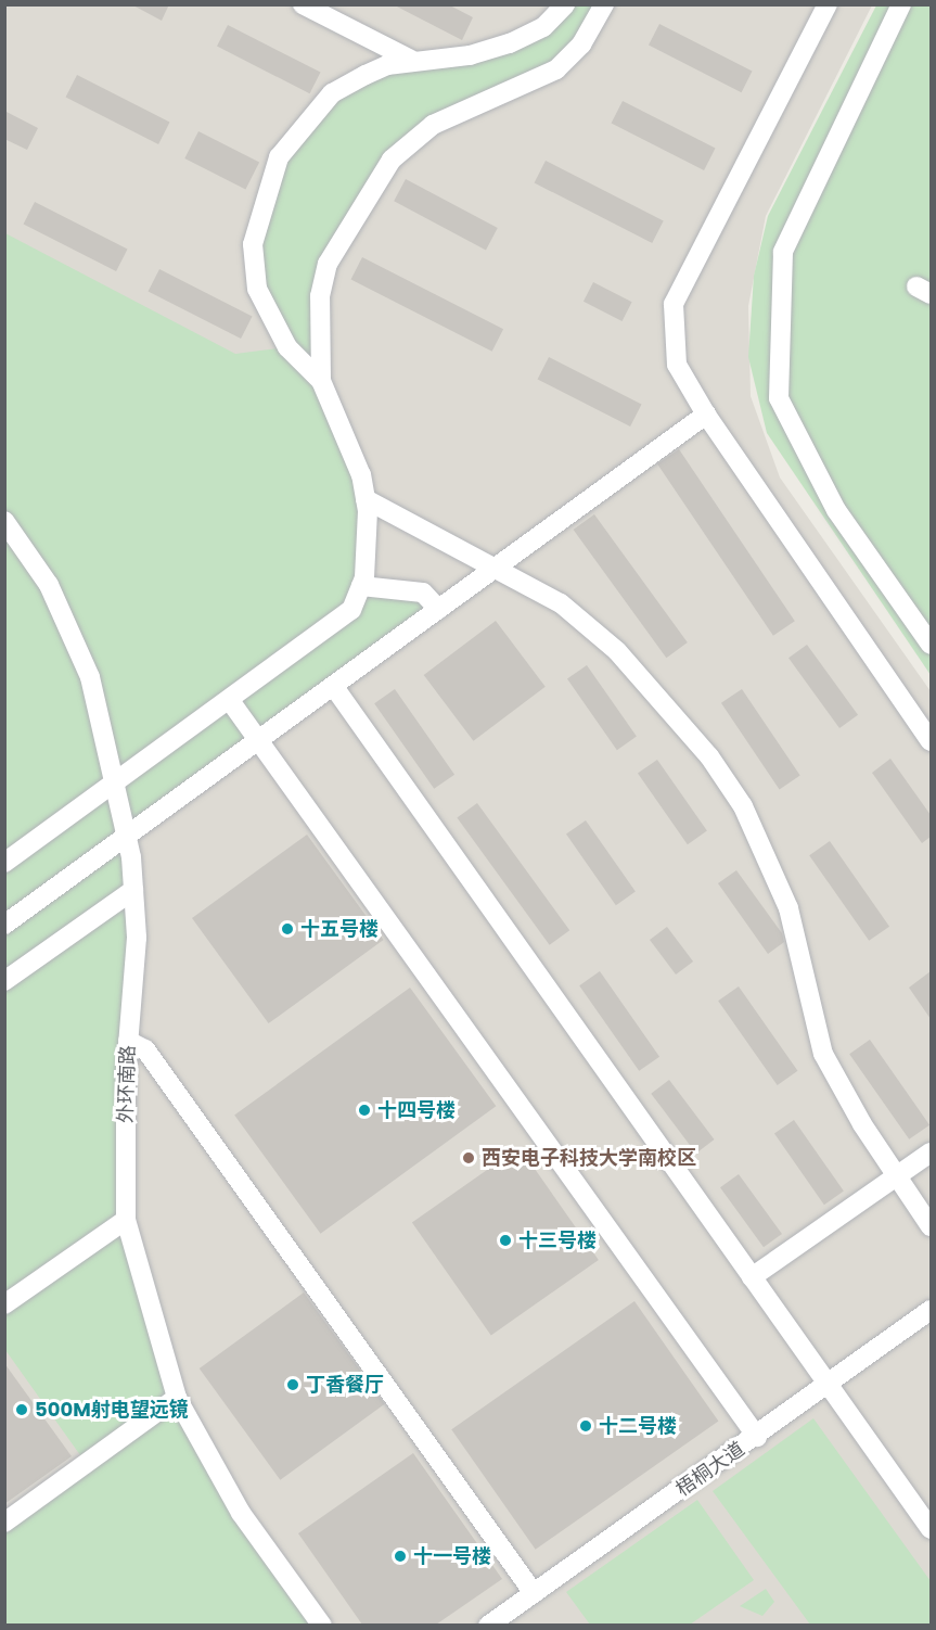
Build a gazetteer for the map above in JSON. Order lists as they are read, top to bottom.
{
  "streets": {
    "street": ["外环南路", "梧桐大道"]
  },
  "places": [
    "十五号楼",
    "十四号楼",
    "西安电子科技大学南校区",
    "十三号楼",
    "丁香餐厅",
    "500M射电望远镜",
    "十二号楼",
    "十一号楼"
  ]
}
